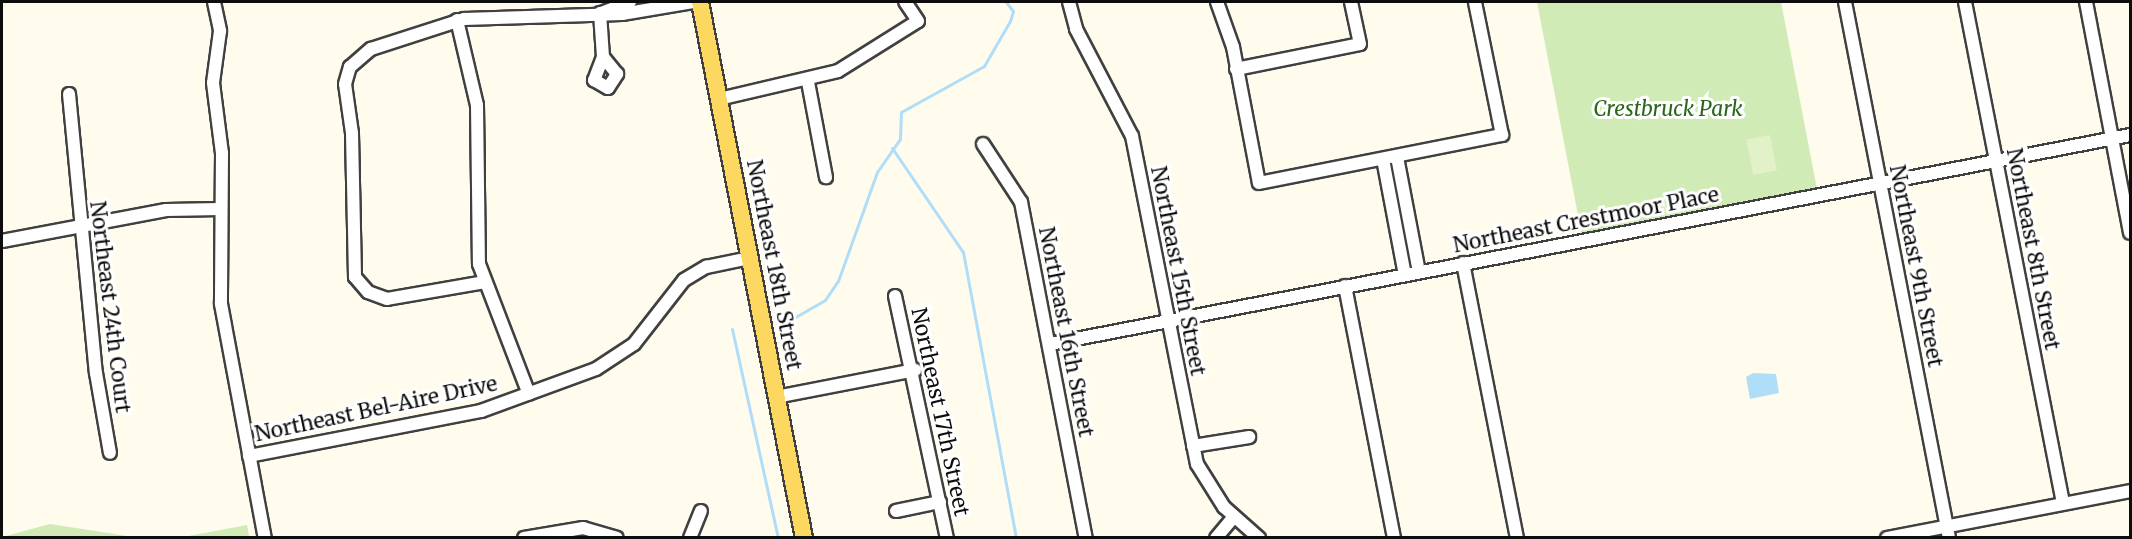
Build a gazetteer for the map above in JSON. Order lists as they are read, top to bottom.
{
  "streets": {
    "main road": ["Northeast 18th Street"],
    "street": [
      "Northeast Crestmoor Place",
      "Northeast 8th Street",
      "Northeast 9th Street",
      "Northeast 15th Street",
      "Northeast 24th Court",
      "Northeast 16th Street",
      "Northeast Bel-Aire Drive",
      "Northeast 17th Street"
    ]
  },
  "crossings": [
    ["Northeast Crestmoor Place", "Northeast 8th Street"],
    ["Northeast Crestmoor Place", "Northeast 9th Street"],
    ["Northeast Crestmoor Place", "Northeast 15th Street"],
    ["Northeast Crestmoor Place", "Northeast 16th Street"],
    ["Northeast 18th Street", "Northeast Bel-Aire Drive"]
  ],
  "parks": ["Crestbruck Park"]
}
